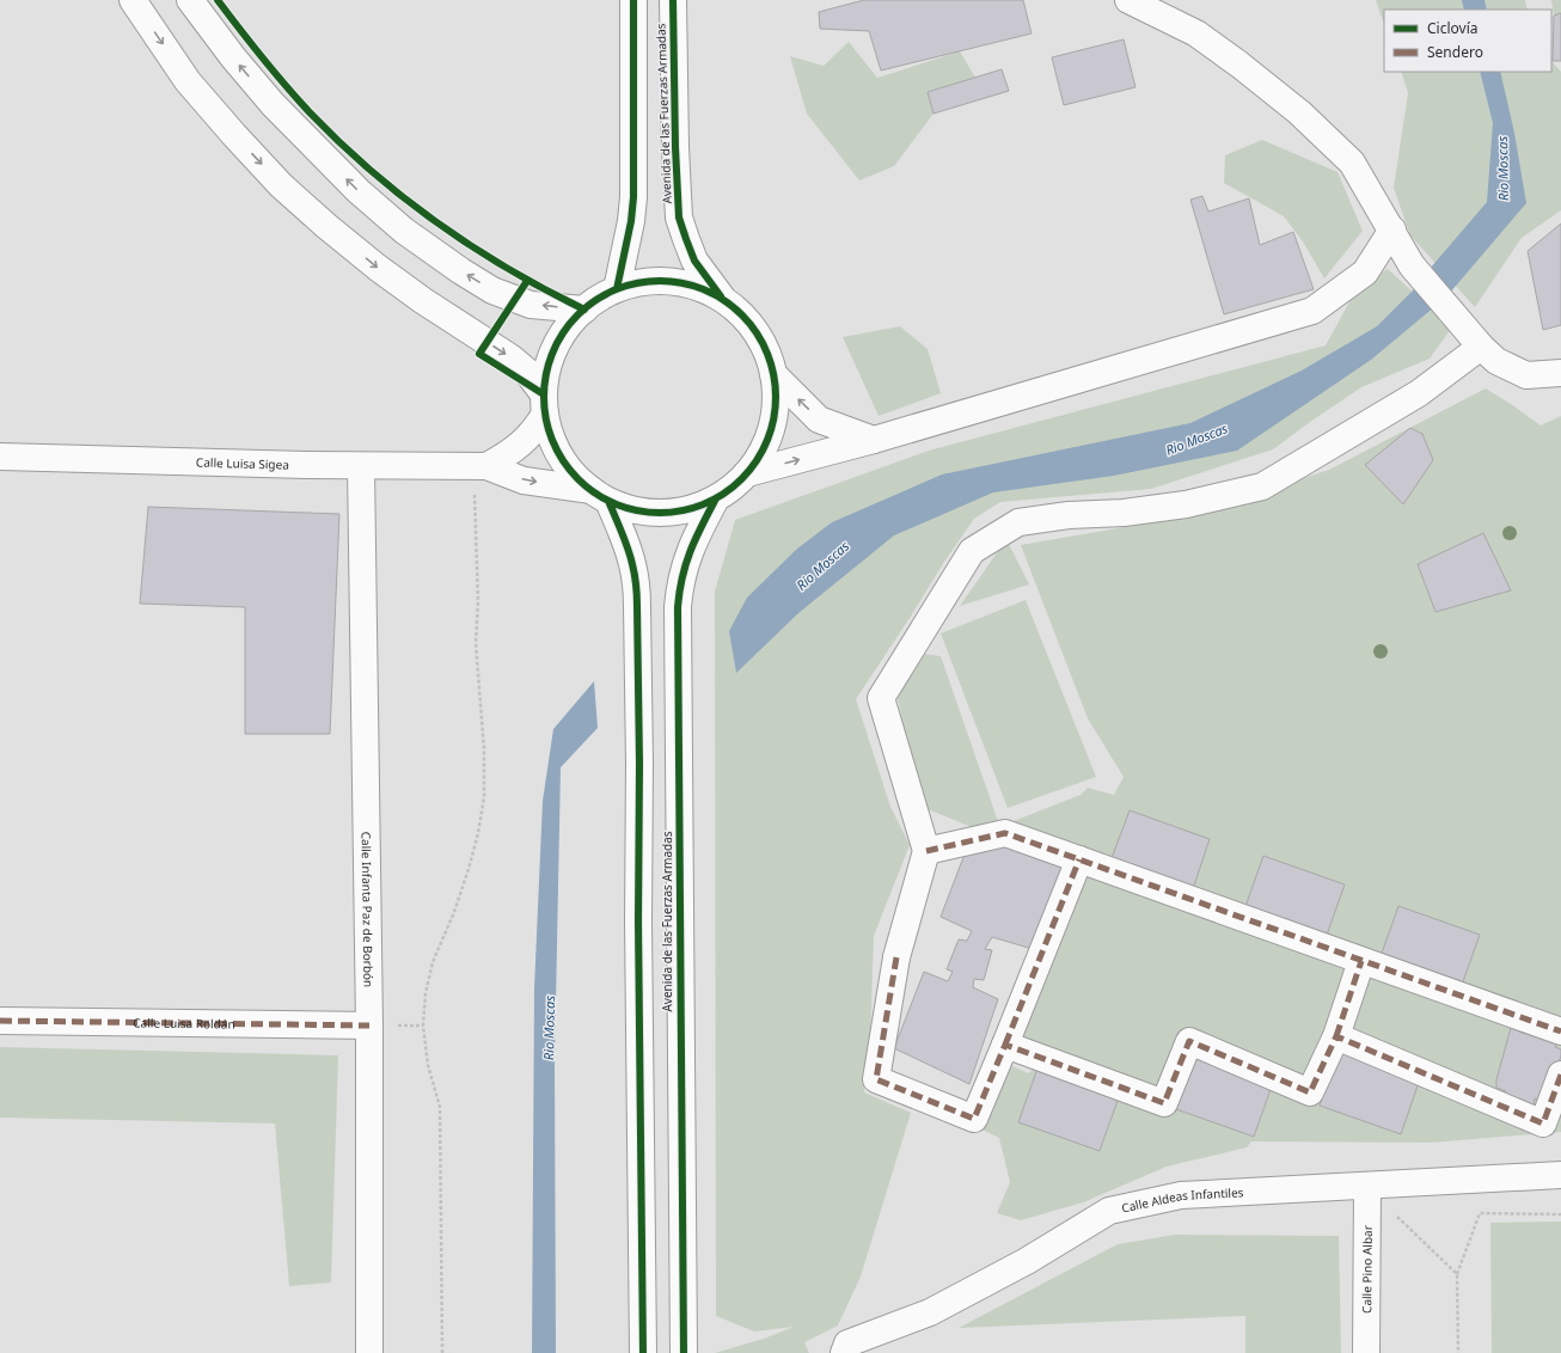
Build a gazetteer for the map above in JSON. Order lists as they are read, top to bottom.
{
  "streets": {
    "street": [
      "Avenida de las Fuerzas Armadas",
      "Calle Luisa Sigea",
      "Calle Infanta Paz de Borbón",
      "Calle Luisa Roldán",
      "Calle Aldeas Infantiles",
      "Calle Pino Albar"
    ]
  },
  "crossings": [
    ["Calle Luisa Sigea", "Calle Infanta Paz de Borbón"],
    ["Calle Infanta Paz de Borbón", "Calle Luisa Roldán"],
    ["Calle Aldeas Infantiles", "Calle Pino Albar"]
  ],
  "water": ["Rio Moscas"],
  "legend": ["Ciclovía", "Sendero"]
}
